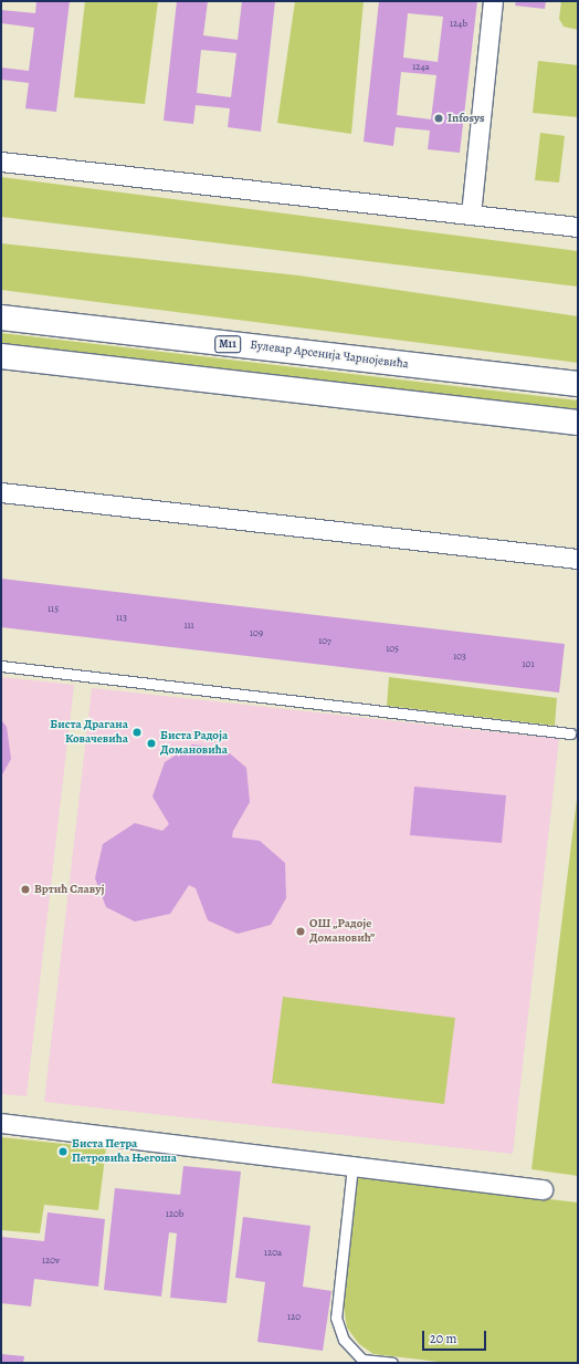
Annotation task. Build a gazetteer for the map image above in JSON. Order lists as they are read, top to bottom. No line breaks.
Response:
{"streets":{"highway":["M11","Булевар Арсенија Чарнојевића"]},"places":["Infosys","Биста Драгана Ковачевића","Биста Радоја Домановића","Вртић Славуј","ОШ „Радоје Домановић”","Биста Петра Петровића Његоша"],"house_numbers":["124b","124a","115","113","111","109","107","105","103","101","120b","120a","120v","120"],"scale_bar":"20 m"}
